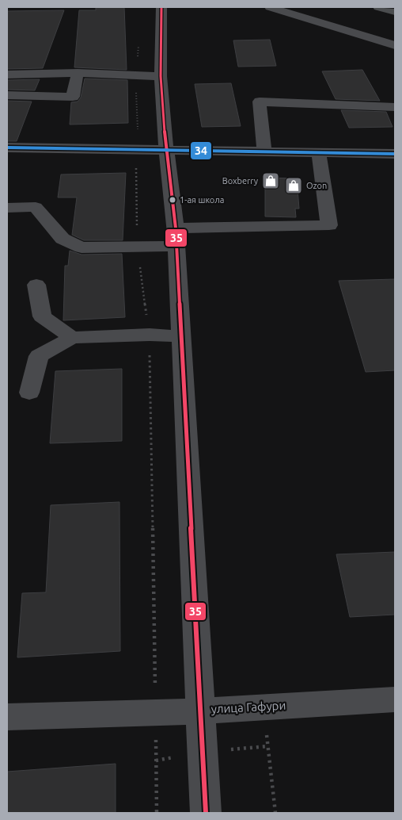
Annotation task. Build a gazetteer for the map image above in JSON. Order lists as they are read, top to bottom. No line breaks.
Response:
{"streets":{"street":["улица Гафури"]},"places":{"shop":["Boxberry","Ozon"],"other":["1-ая школа"]},"lines":["transit line 35","transit line 34"]}
